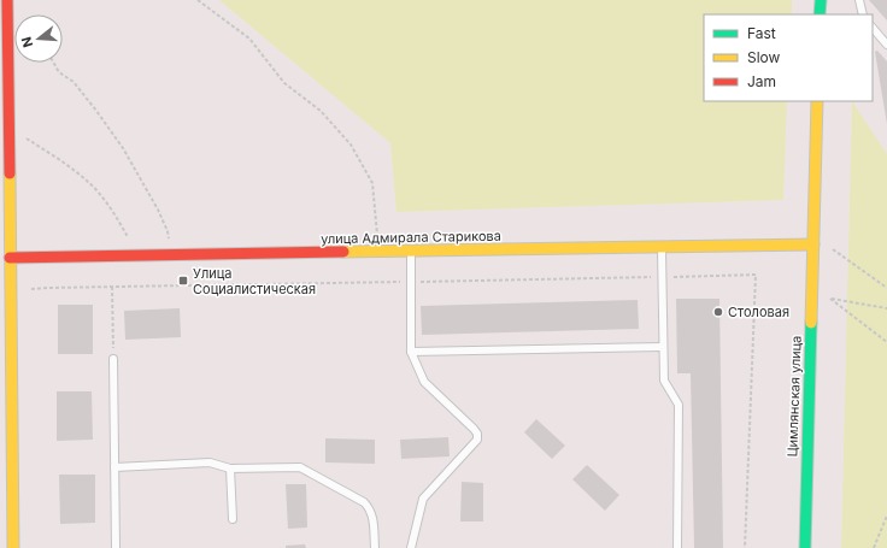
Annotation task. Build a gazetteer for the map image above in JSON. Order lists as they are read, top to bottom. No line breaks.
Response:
{"streets":{"street":["улица Адмирала Старикова","Цимлянская улица"]},"crossings":[["улица Адмирала Старикова","Цимлянская улица"]],"places":{"transit":["Улица Социалистическая"],"other":["Столовая"]},"legend":["Fast","Slow","Jam"],"north":"left"}
